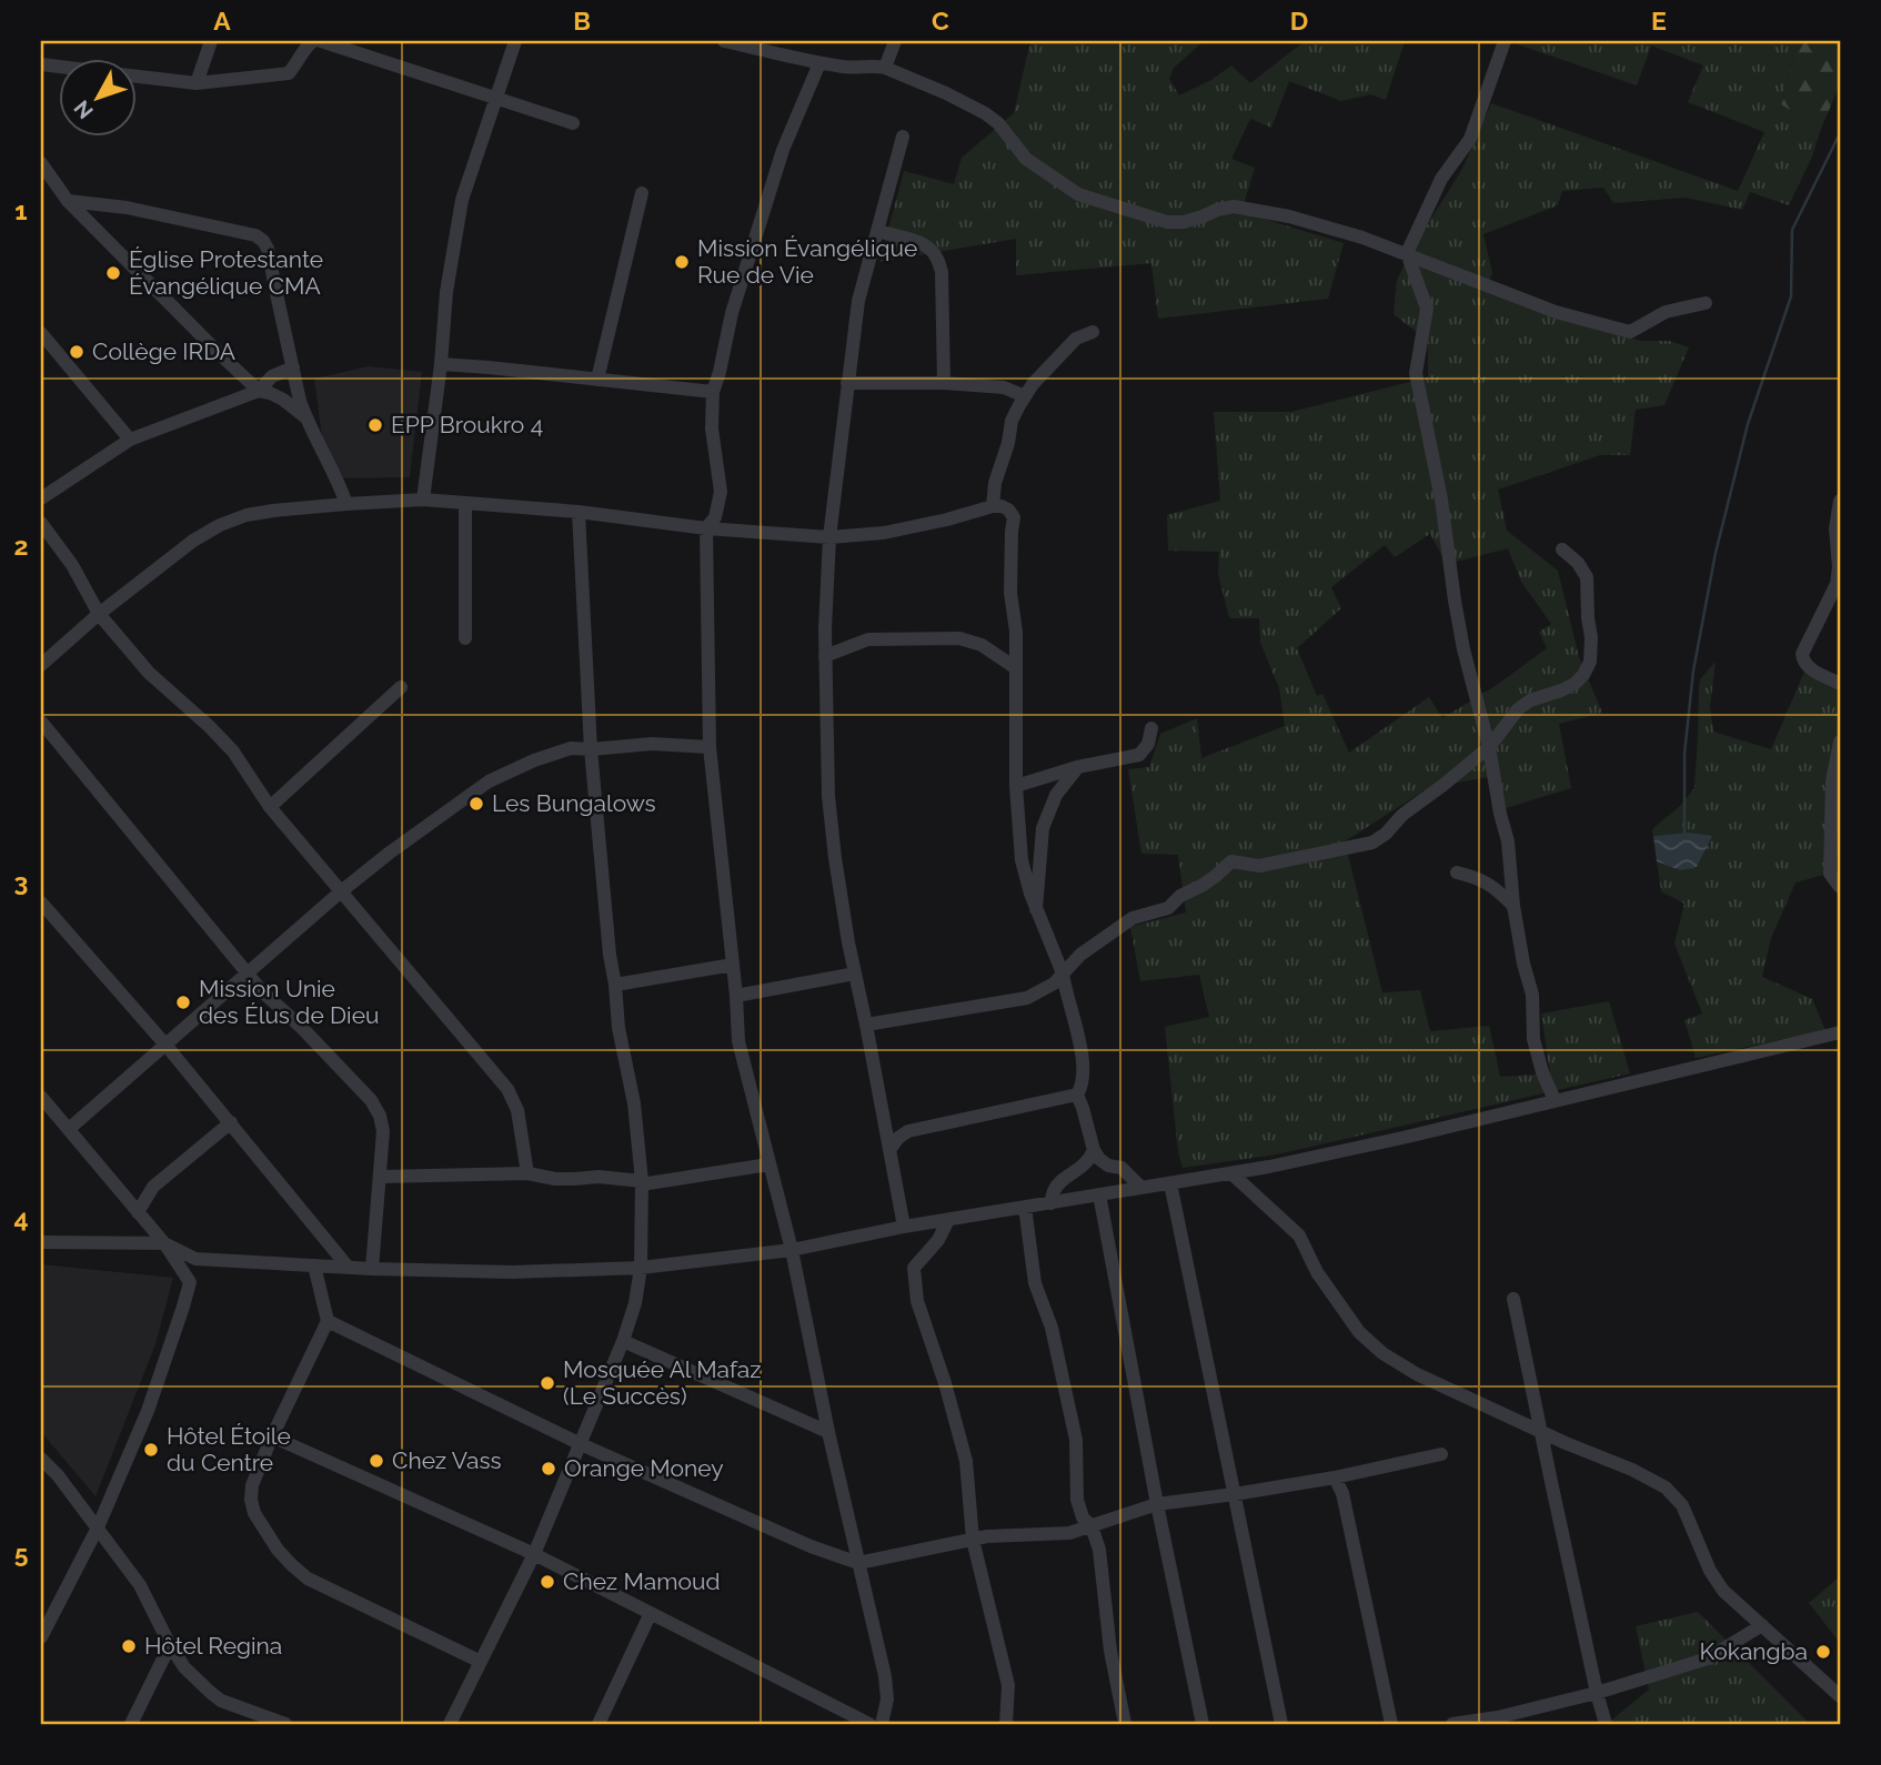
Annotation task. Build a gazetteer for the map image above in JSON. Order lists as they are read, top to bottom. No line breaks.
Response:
{"places":["Mission Évangélique Rue de Vie","Église Protestante Évangélique CMA","Collège IRDA","EPP Broukro 4","Les Bungalows","Mission Unie des Élus de Dieu","Mosquée Al Mafaz (Le Succès)","Hôtel Étoile du Centre","Chez Vass","Orange Money","Chez Mamoud","Hôtel Regina","Kokangba"],"north":"bottom left","grid":{"columns":["A","B","C","D","E"],"rows":["1","2","3","4","5"]}}
